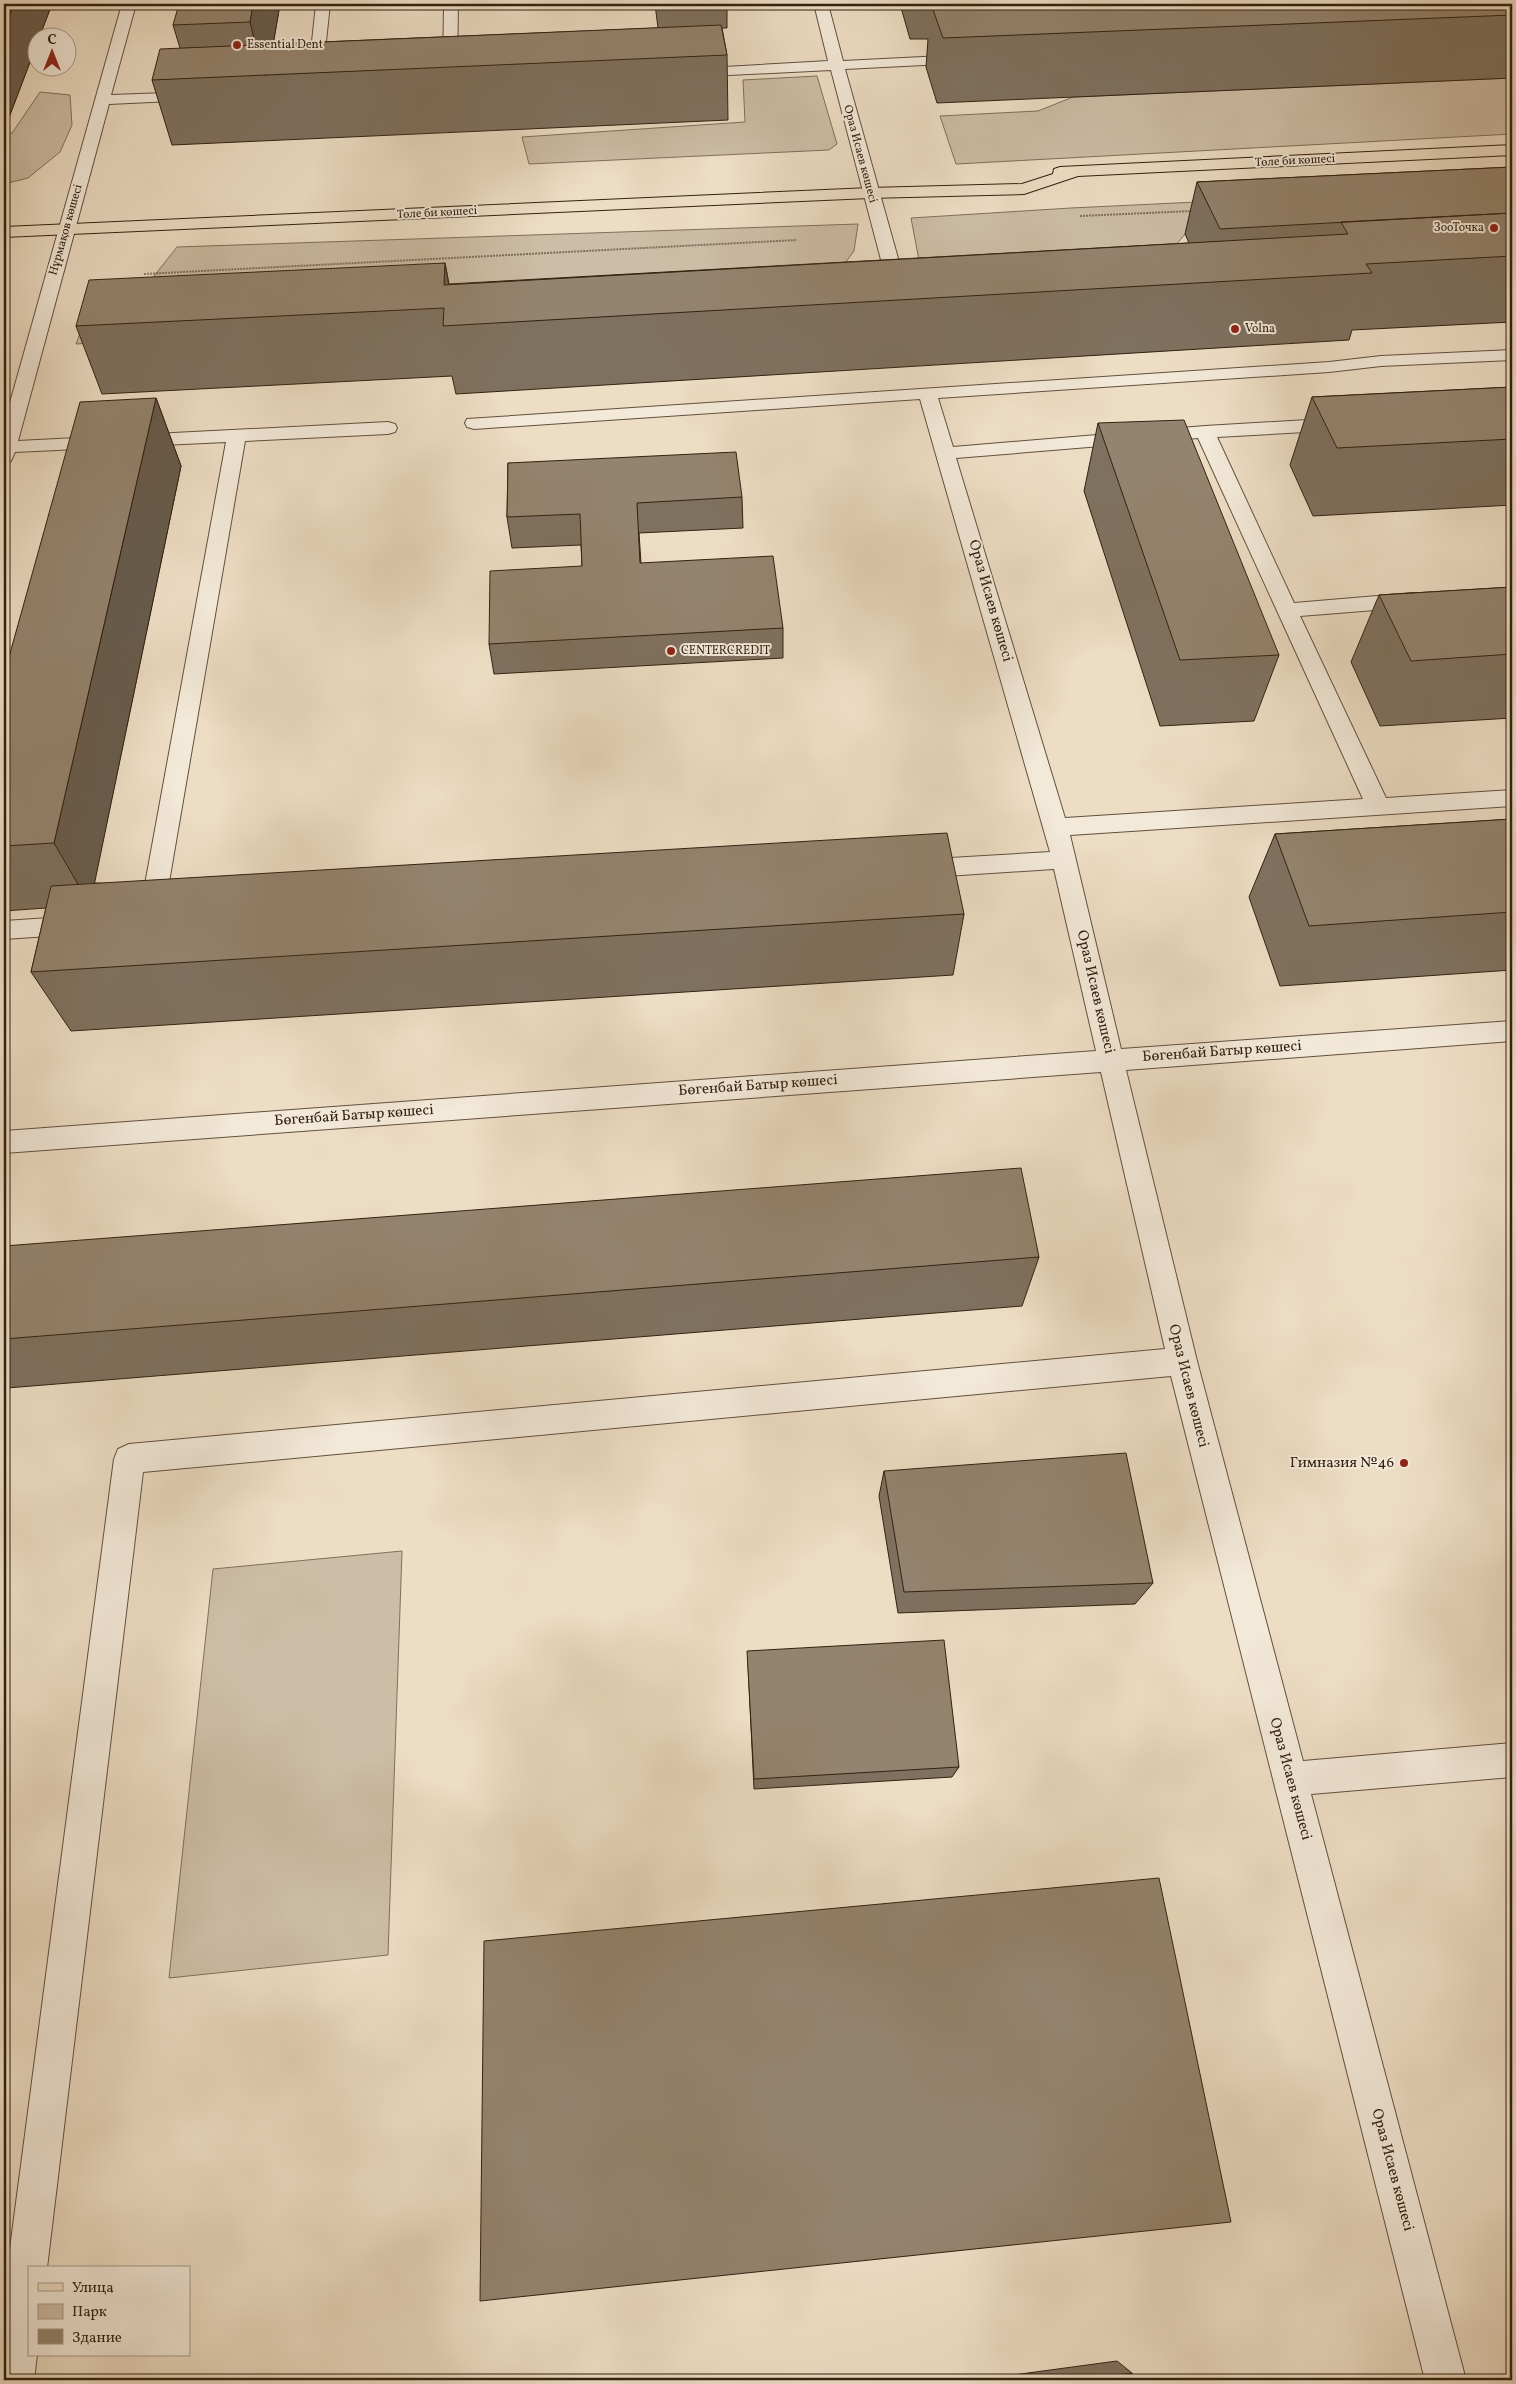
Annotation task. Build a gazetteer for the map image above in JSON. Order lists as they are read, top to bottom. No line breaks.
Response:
{"streets":{"main road":["Төле би көшесі"],"street":["Ораз Исаев көшесі","Нұрмақов көшесі","Бөгенбай Батыр көшесі"]},"crossings":[["Ораз Исаев көшесі","Төле би көшесі"],["Ораз Исаев көшесі","Бөгенбай Батыр көшесі"],["Төле би көшесі","Нұрмақов көшесі"]],"places":["Essential Dent","ЗооТочка","Volna","CENTERCREDIT","Гимназия №46"],"legend":["Улица","Парк","Здание"],"north":"top"}
